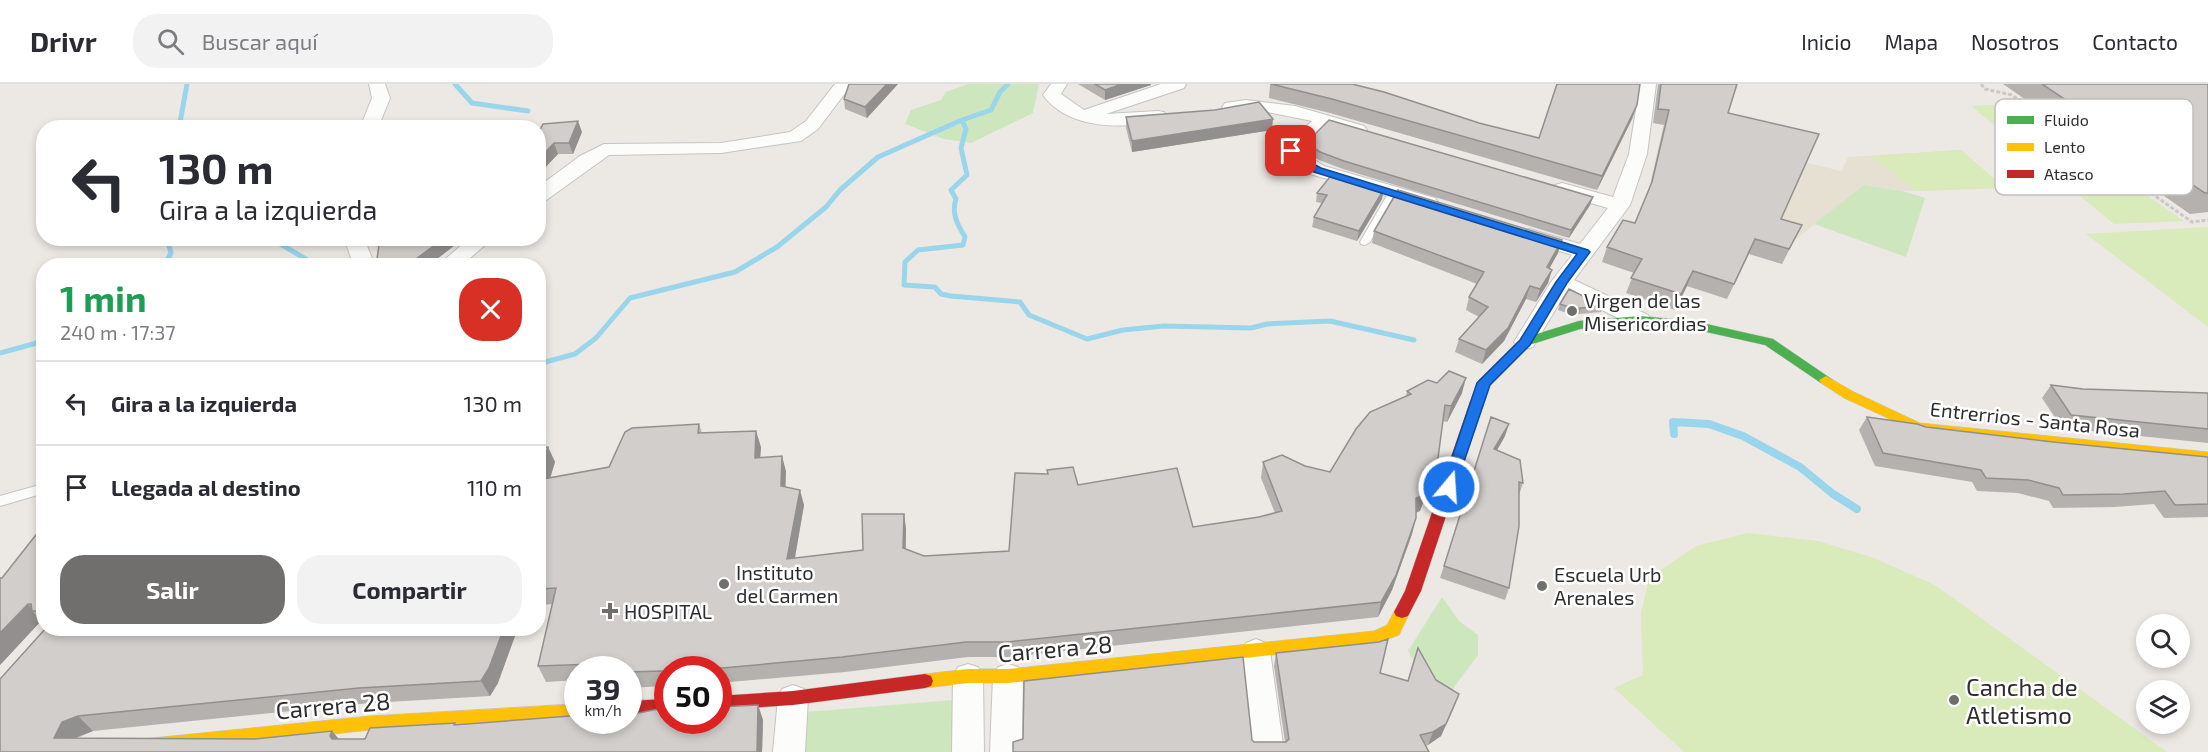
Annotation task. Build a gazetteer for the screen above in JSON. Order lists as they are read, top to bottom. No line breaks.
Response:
{"streets":{"main road":["Entrerrios - Santa Rosa","Carrera 28"]},"crossings":[["Entrerrios - Santa Rosa","Carrera 28"]],"places":{"other":["Virgen de las Misericordias","Instituto del Carmen","Escuela Urb Arenales","Cancha de Atletismo"],"health":["HOSPITAL"]},"legend":["Fluido","Lento","Atasco"],"page":{"header":"Drivr","search":"Buscar aquí","nav":["Inicio","Mapa","Nosotros","Contacto"],"turn":["130 m","Gira a la izquierda"],"heading":["1 min","240 m · 17:37"],"list":[{"name":"Gira a la izquierda","value":"130 m"},{"name":"Llegada al destino","value":"110 m"}],"buttons":["Salir","Compartir"],"speed":"39 km/h","limit":"50"}}
